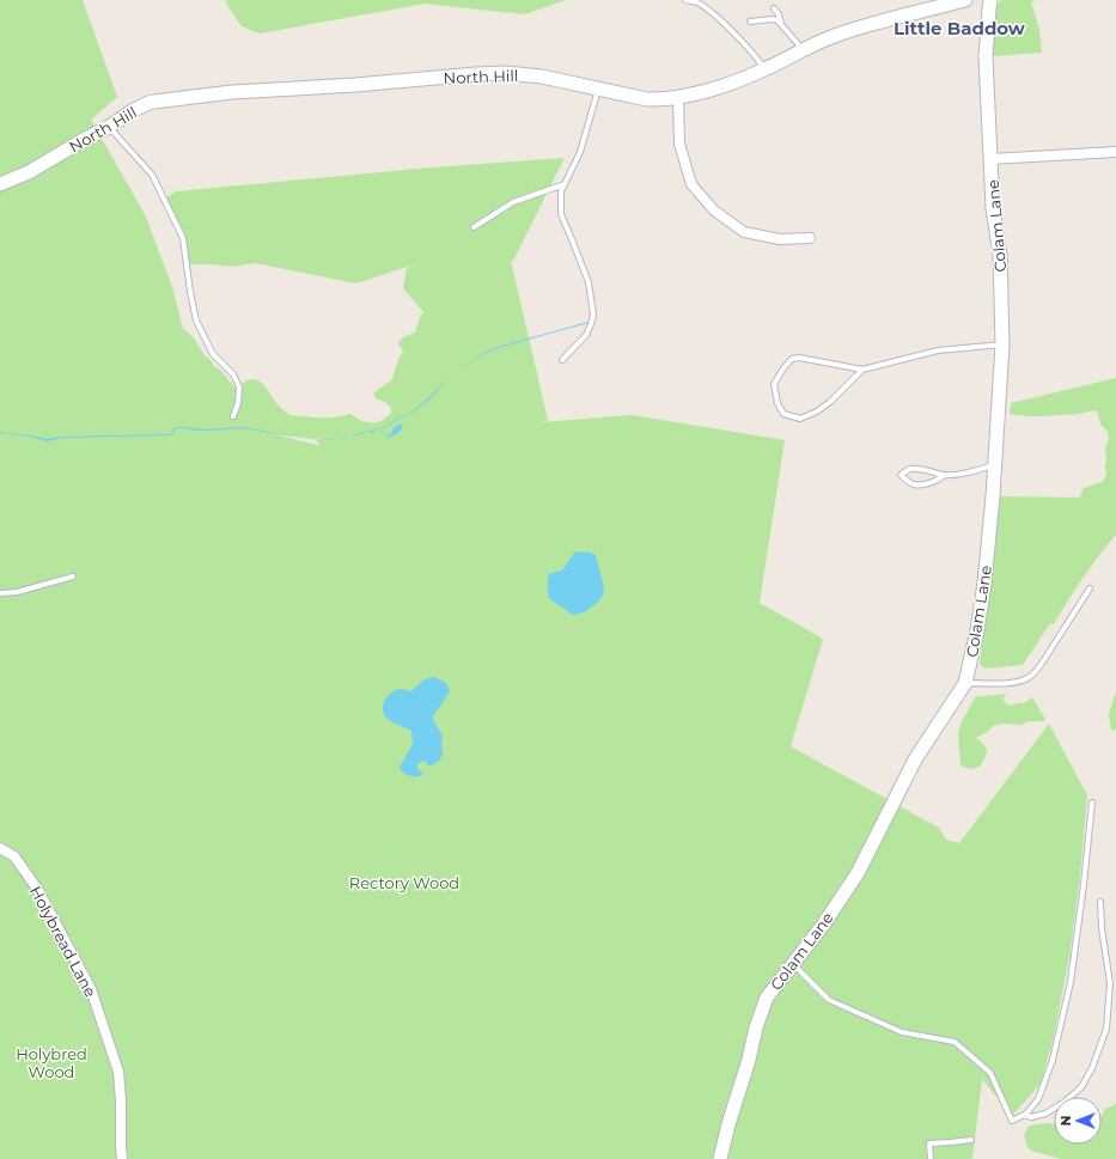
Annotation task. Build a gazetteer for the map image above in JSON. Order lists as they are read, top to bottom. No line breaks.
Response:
{"streets":{"street":["North Hill","Colam Lane","Holybread Lane"]},"districts":["Little Baddow"],"parks":["Rectory Wood","Holybred Wood"],"north":"left"}
